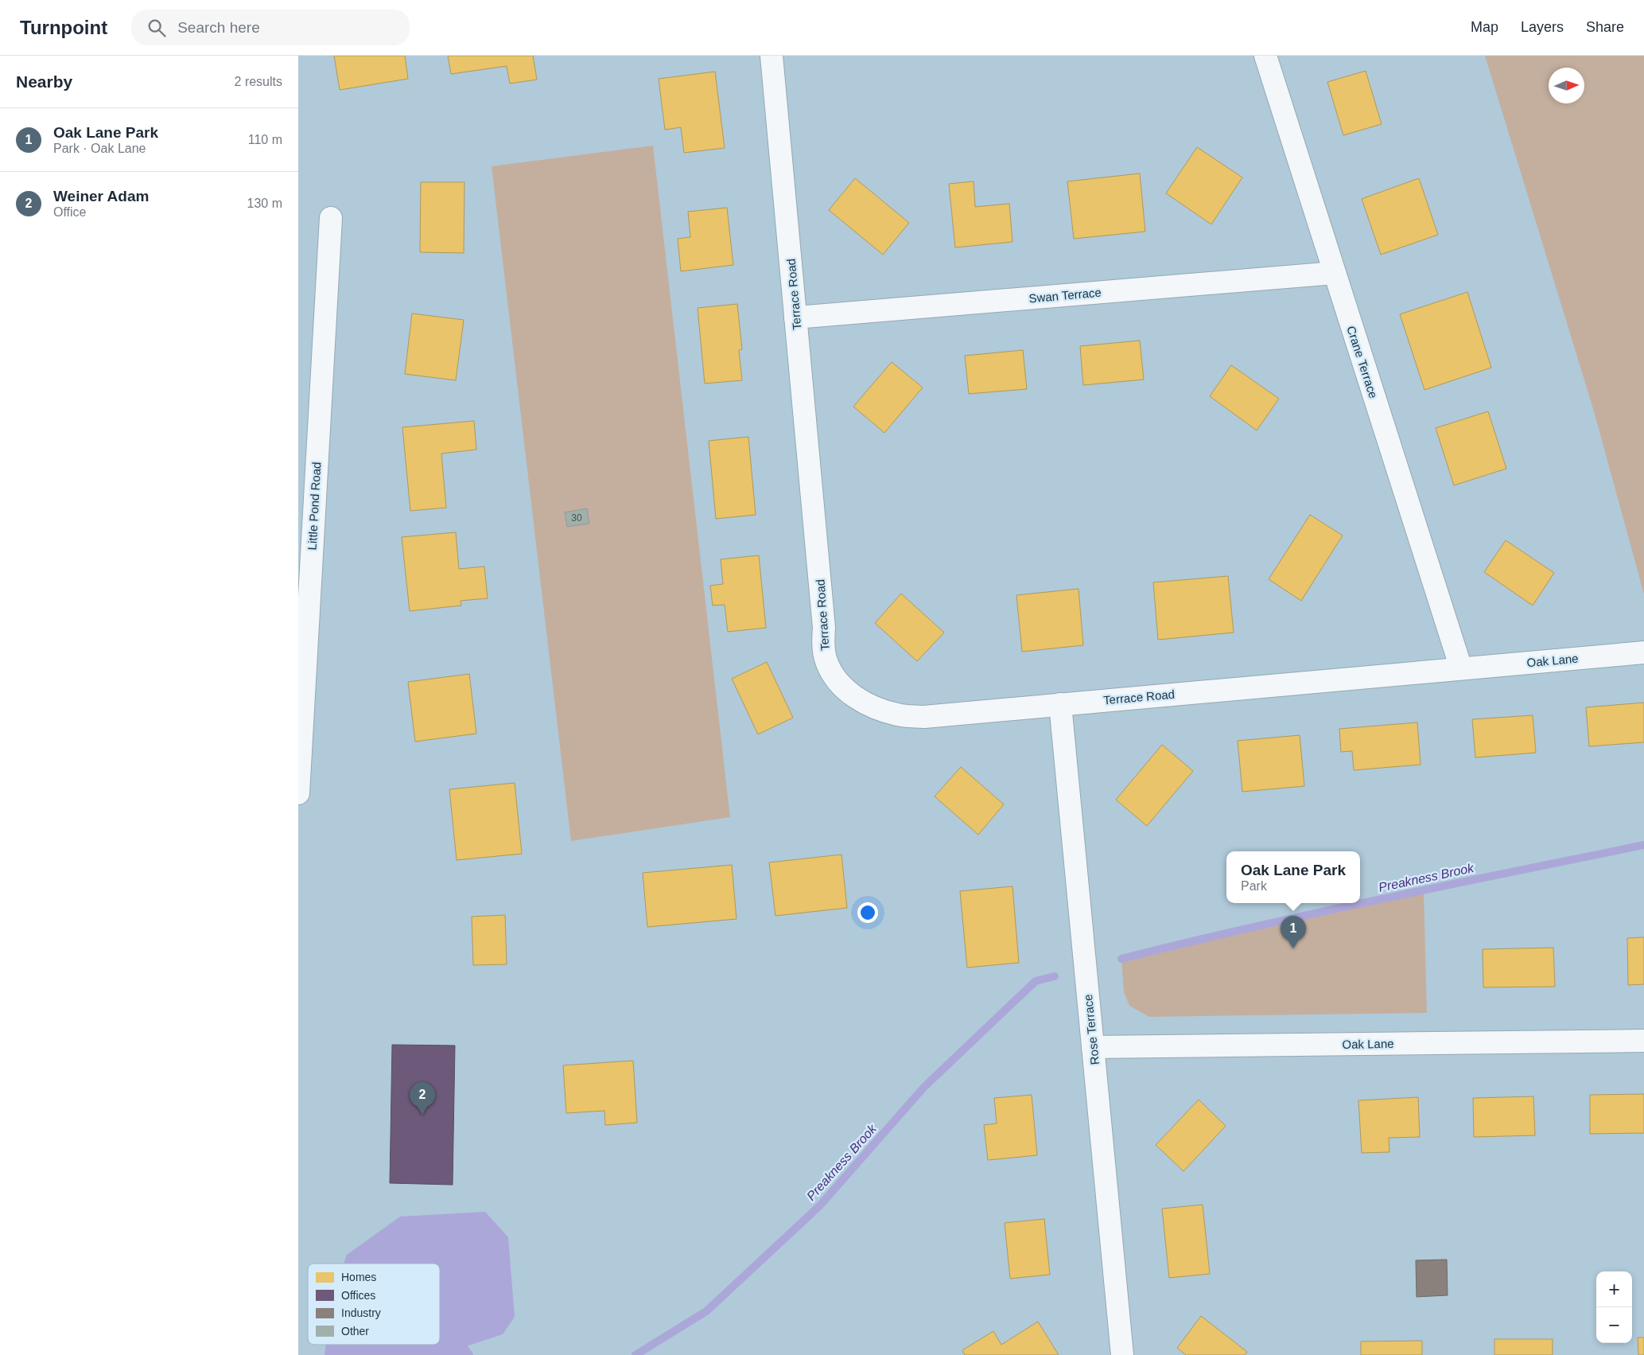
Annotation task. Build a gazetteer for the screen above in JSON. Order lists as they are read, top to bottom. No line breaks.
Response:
{"streets":{"street":["Terrace Road","Swan Terrace","Crane Terrace","Little Pond Road","Oak Lane","Rose Terrace"]},"crossings":[["Terrace Road","Swan Terrace"],["Terrace Road","Crane Terrace"],["Terrace Road","Oak Lane"],["Terrace Road","Rose Terrace"],["Swan Terrace","Crane Terrace"],["Crane Terrace","Oak Lane"],["Oak Lane","Rose Terrace"]],"water":["Preakness Brook"],"house_numbers":["30"],"legend":["Homes","Offices","Industry","Other"],"north":"right","page":{"header":"Turnpoint","search":"Search here","nav":["Map","Layers","Share"],"heading":["Nearby","2 results"],"list":[{"mark":"1","name":"Oak Lane Park","note":"Park · Oak Lane","value":"110 m"},{"mark":"2","name":"Weiner Adam","note":"Office","value":"130 m"}],"popup":["Oak Lane Park","Park"],"pins":["1","2"],"map_buttons":["+","−"]}}
